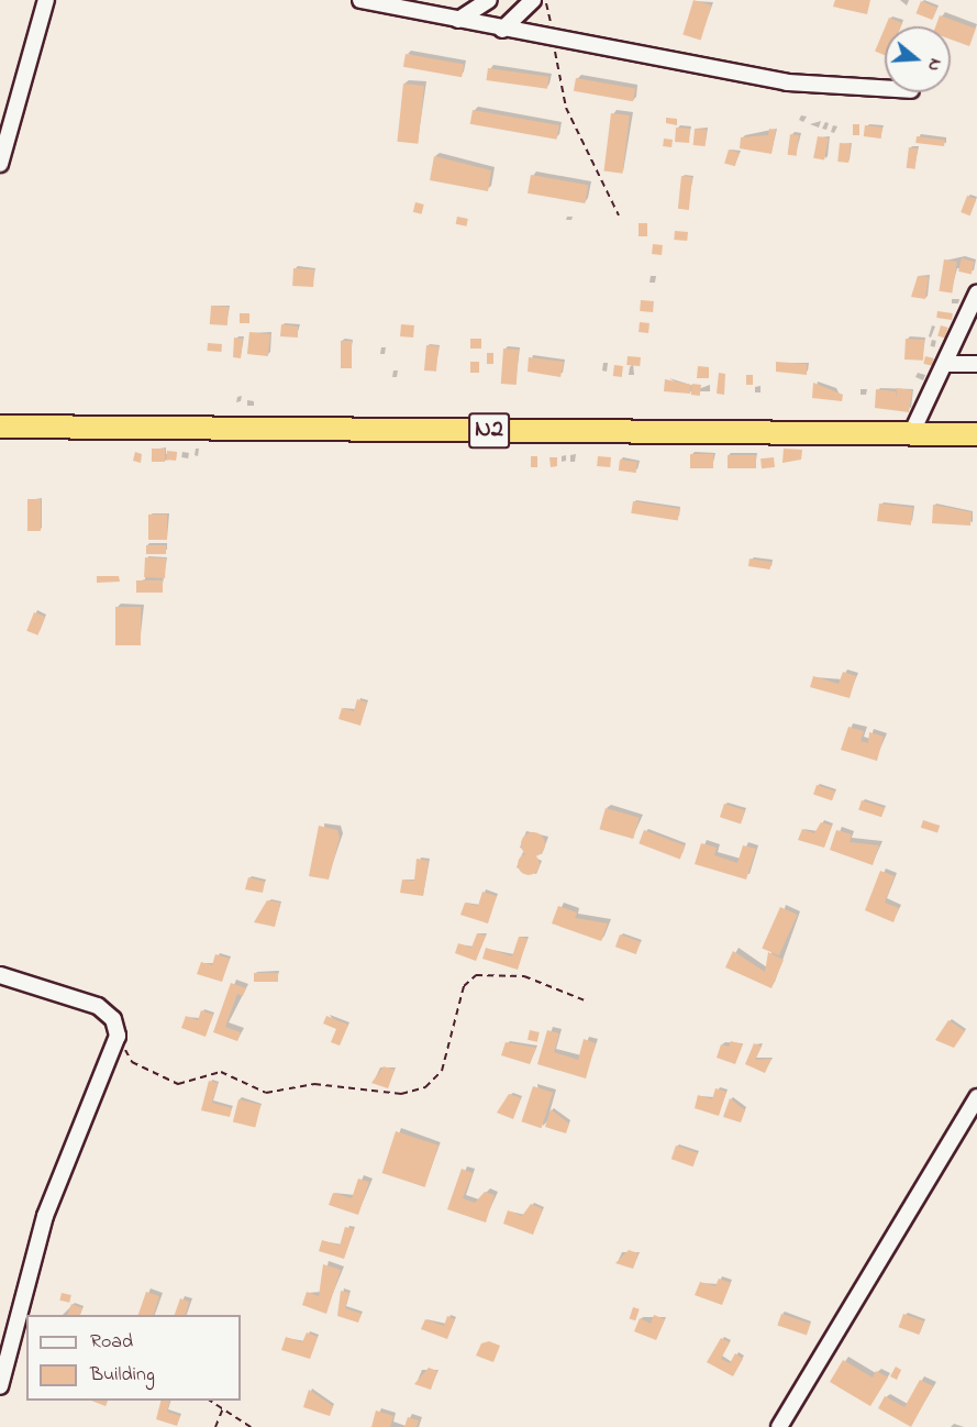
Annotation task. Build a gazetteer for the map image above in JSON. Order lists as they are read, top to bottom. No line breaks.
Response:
{"streets":{"highway":["N2"]},"legend":["Road","Building"],"north":"right"}
